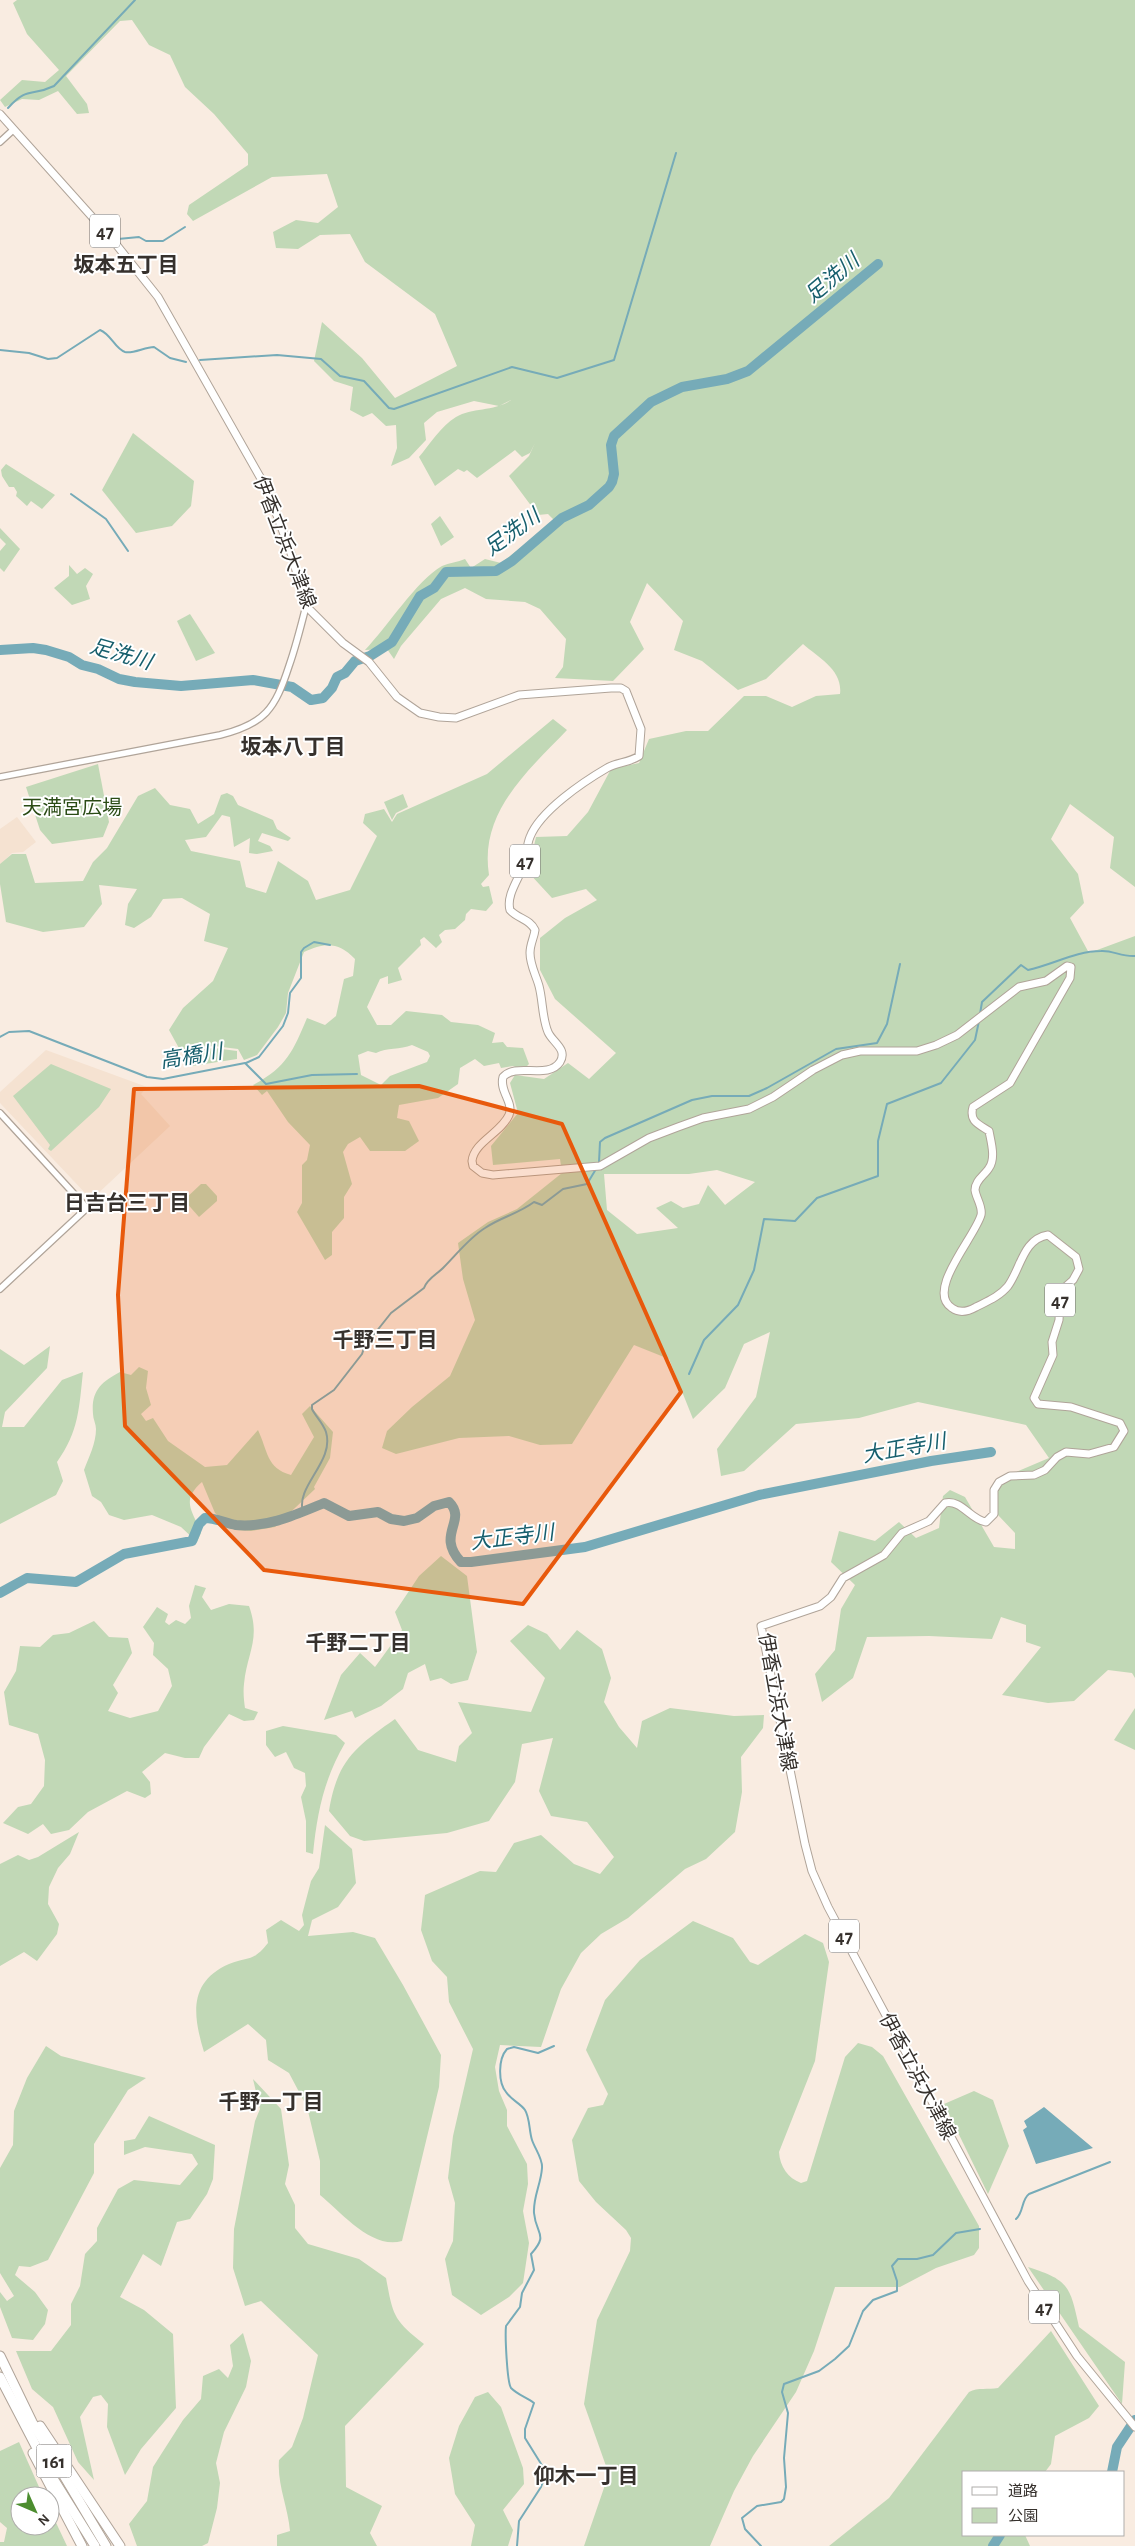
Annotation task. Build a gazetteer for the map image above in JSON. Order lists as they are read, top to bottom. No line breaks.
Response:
{"streets":{"highway":["161"],"main road":["47","伊香立浜大津線"]},"districts":["坂本五丁目","坂本八丁目","日吉台三丁目","千野三丁目","千野二丁目","千野一丁目","仰木一丁目"],"water":["足洗川","高橋川","大正寺川"],"parks":["天満宮広場"],"legend":["道路","公園"],"north":"bottom right"}
